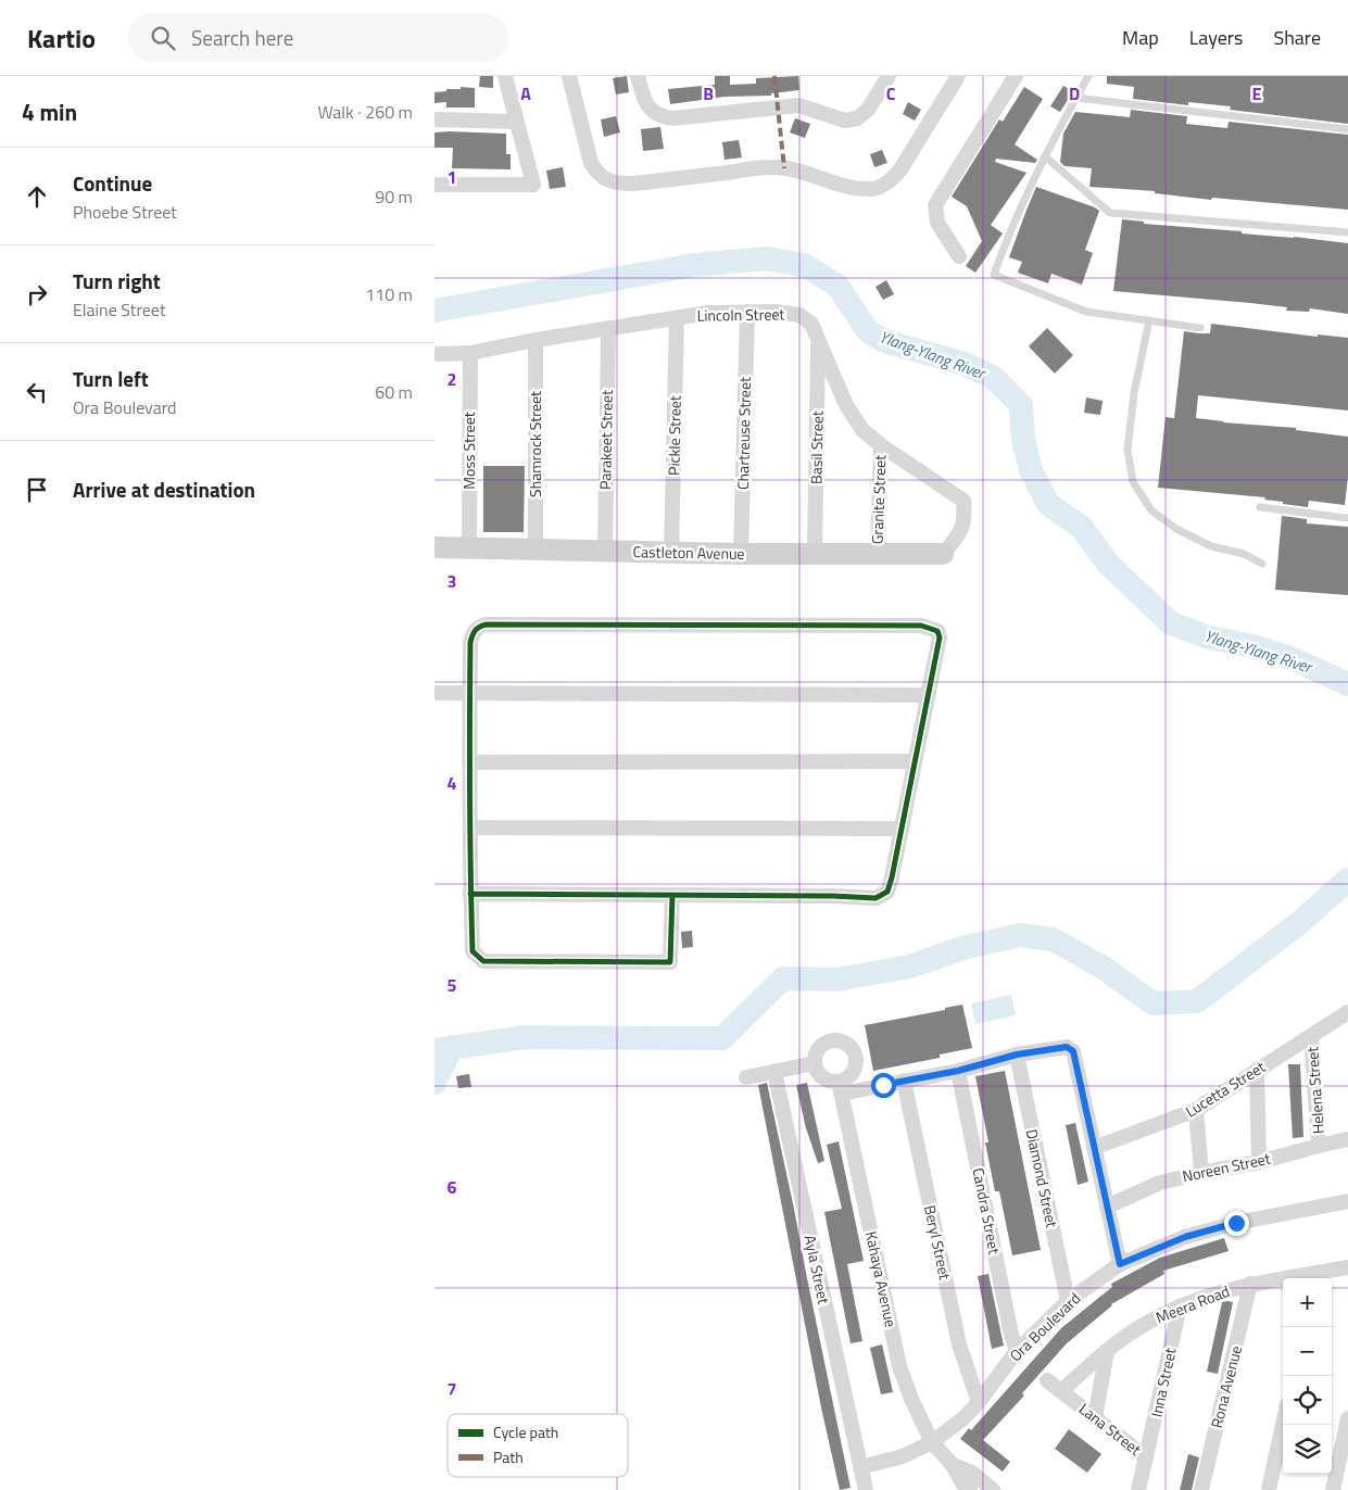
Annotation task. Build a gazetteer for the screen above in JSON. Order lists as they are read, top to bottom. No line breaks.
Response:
{"streets":{"street":["Lincoln Street","Chartreuse Street","Pickle Street","Parakeet Street","Shamrock Street","Basil Street","Moss Street","Granite Street","Castleton Avenue","Lucetta Street","Helena Street","Noreen Street","Diamond Street","Candra Street","Beryl Street","Ayla Street","Kahaya Avenue","Meera Road","Ora Boulevard","Inna Street","Rona Avenue","Lana Street"]},"crossings":[["Lincoln Street","Chartreuse Street"],["Lincoln Street","Pickle Street"],["Lincoln Street","Parakeet Street"],["Lincoln Street","Shamrock Street"],["Lincoln Street","Basil Street"],["Lincoln Street","Moss Street"],["Lincoln Street","Granite Street"],["Lincoln Street","Castleton Avenue"],["Chartreuse Street","Castleton Avenue"],["Pickle Street","Castleton Avenue"],["Parakeet Street","Castleton Avenue"],["Shamrock Street","Castleton Avenue"],["Basil Street","Castleton Avenue"],["Moss Street","Castleton Avenue"],["Granite Street","Castleton Avenue"],["Lucetta Street","Helena Street"],["Helena Street","Noreen Street"],["Diamond Street","Ora Boulevard"],["Candra Street","Ora Boulevard"],["Beryl Street","Ora Boulevard"],["Ayla Street","Ora Boulevard"],["Kahaya Avenue","Ora Boulevard"],["Meera Road","Inna Street"],["Meera Road","Rona Avenue"],["Meera Road","Lana Street"],["Inna Street","Lana Street"]],"water":["Ylang-Ylang River"],"legend":["Cycle path","Path"],"page":{"header":"Kartio","search":"Search here","nav":["Map","Layers","Share"],"heading":["4 min","Walk · 260 m"],"list":[["Continue","Phoebe Street","90 m"],["Turn right","Elaine Street","110 m"],["Turn left","Ora Boulevard","60 m"],"Arrive at destination"],"map_buttons":["+","−"]},"grid":{"columns":["A","B","C","D","E"],"rows":["1","2","3","4","5","6","7"]}}
